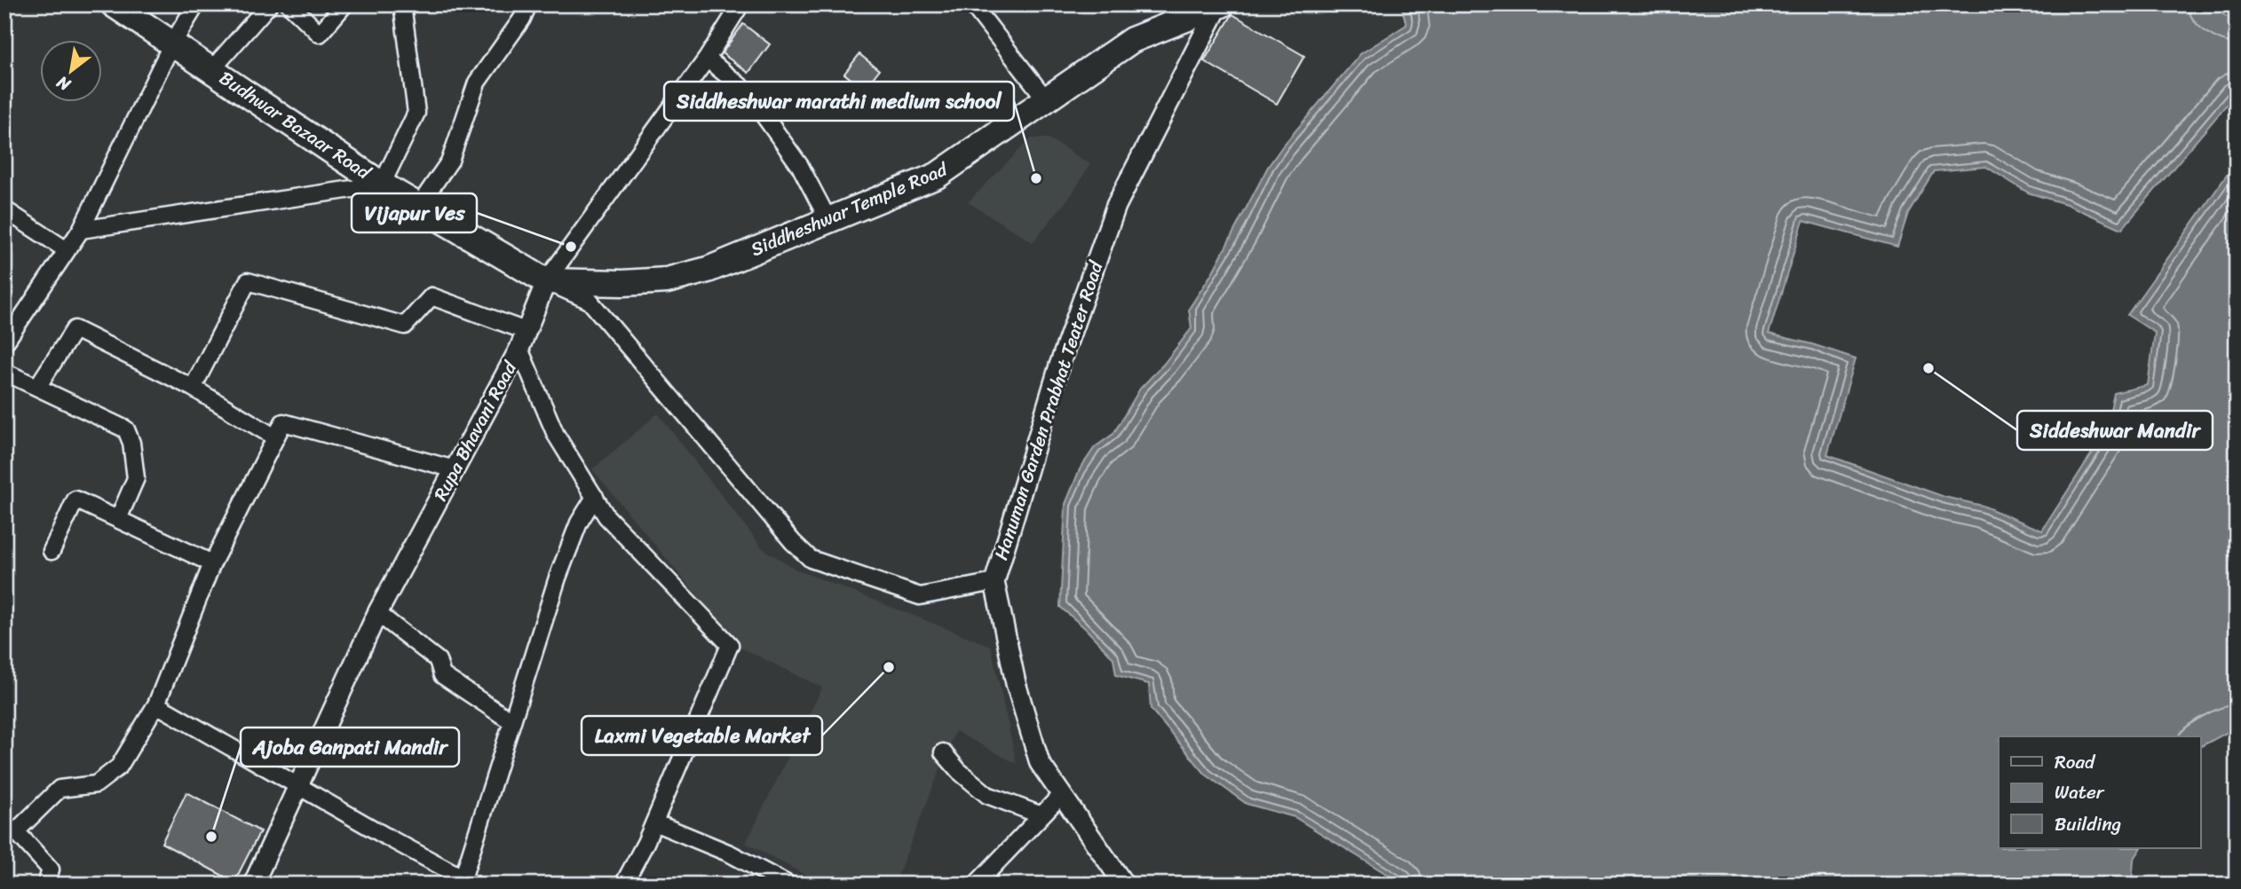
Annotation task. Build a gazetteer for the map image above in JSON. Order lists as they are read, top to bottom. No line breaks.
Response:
{"streets":{"highway":["Budhwar Bazaar Road","Siddheshwar Temple Road"],"street":["Hanuman Garden Prabhat Teater Road","Rupa Bhavani Road"]},"crossings":[["Budhwar Bazaar Road","Siddheshwar Temple Road"],["Budhwar Bazaar Road","Rupa Bhavani Road"],["Siddheshwar Temple Road","Hanuman Garden Prabhat Teater Road"],["Siddheshwar Temple Road","Rupa Bhavani Road"]],"places":["Siddheshwar marathi medium school","Vijapur Ves","Siddeshwar Mandir","Laxmi Vegetable Market","Ajoba Ganpati Mandir"],"legend":["Road","Water","Building"],"north":"bottom left"}
